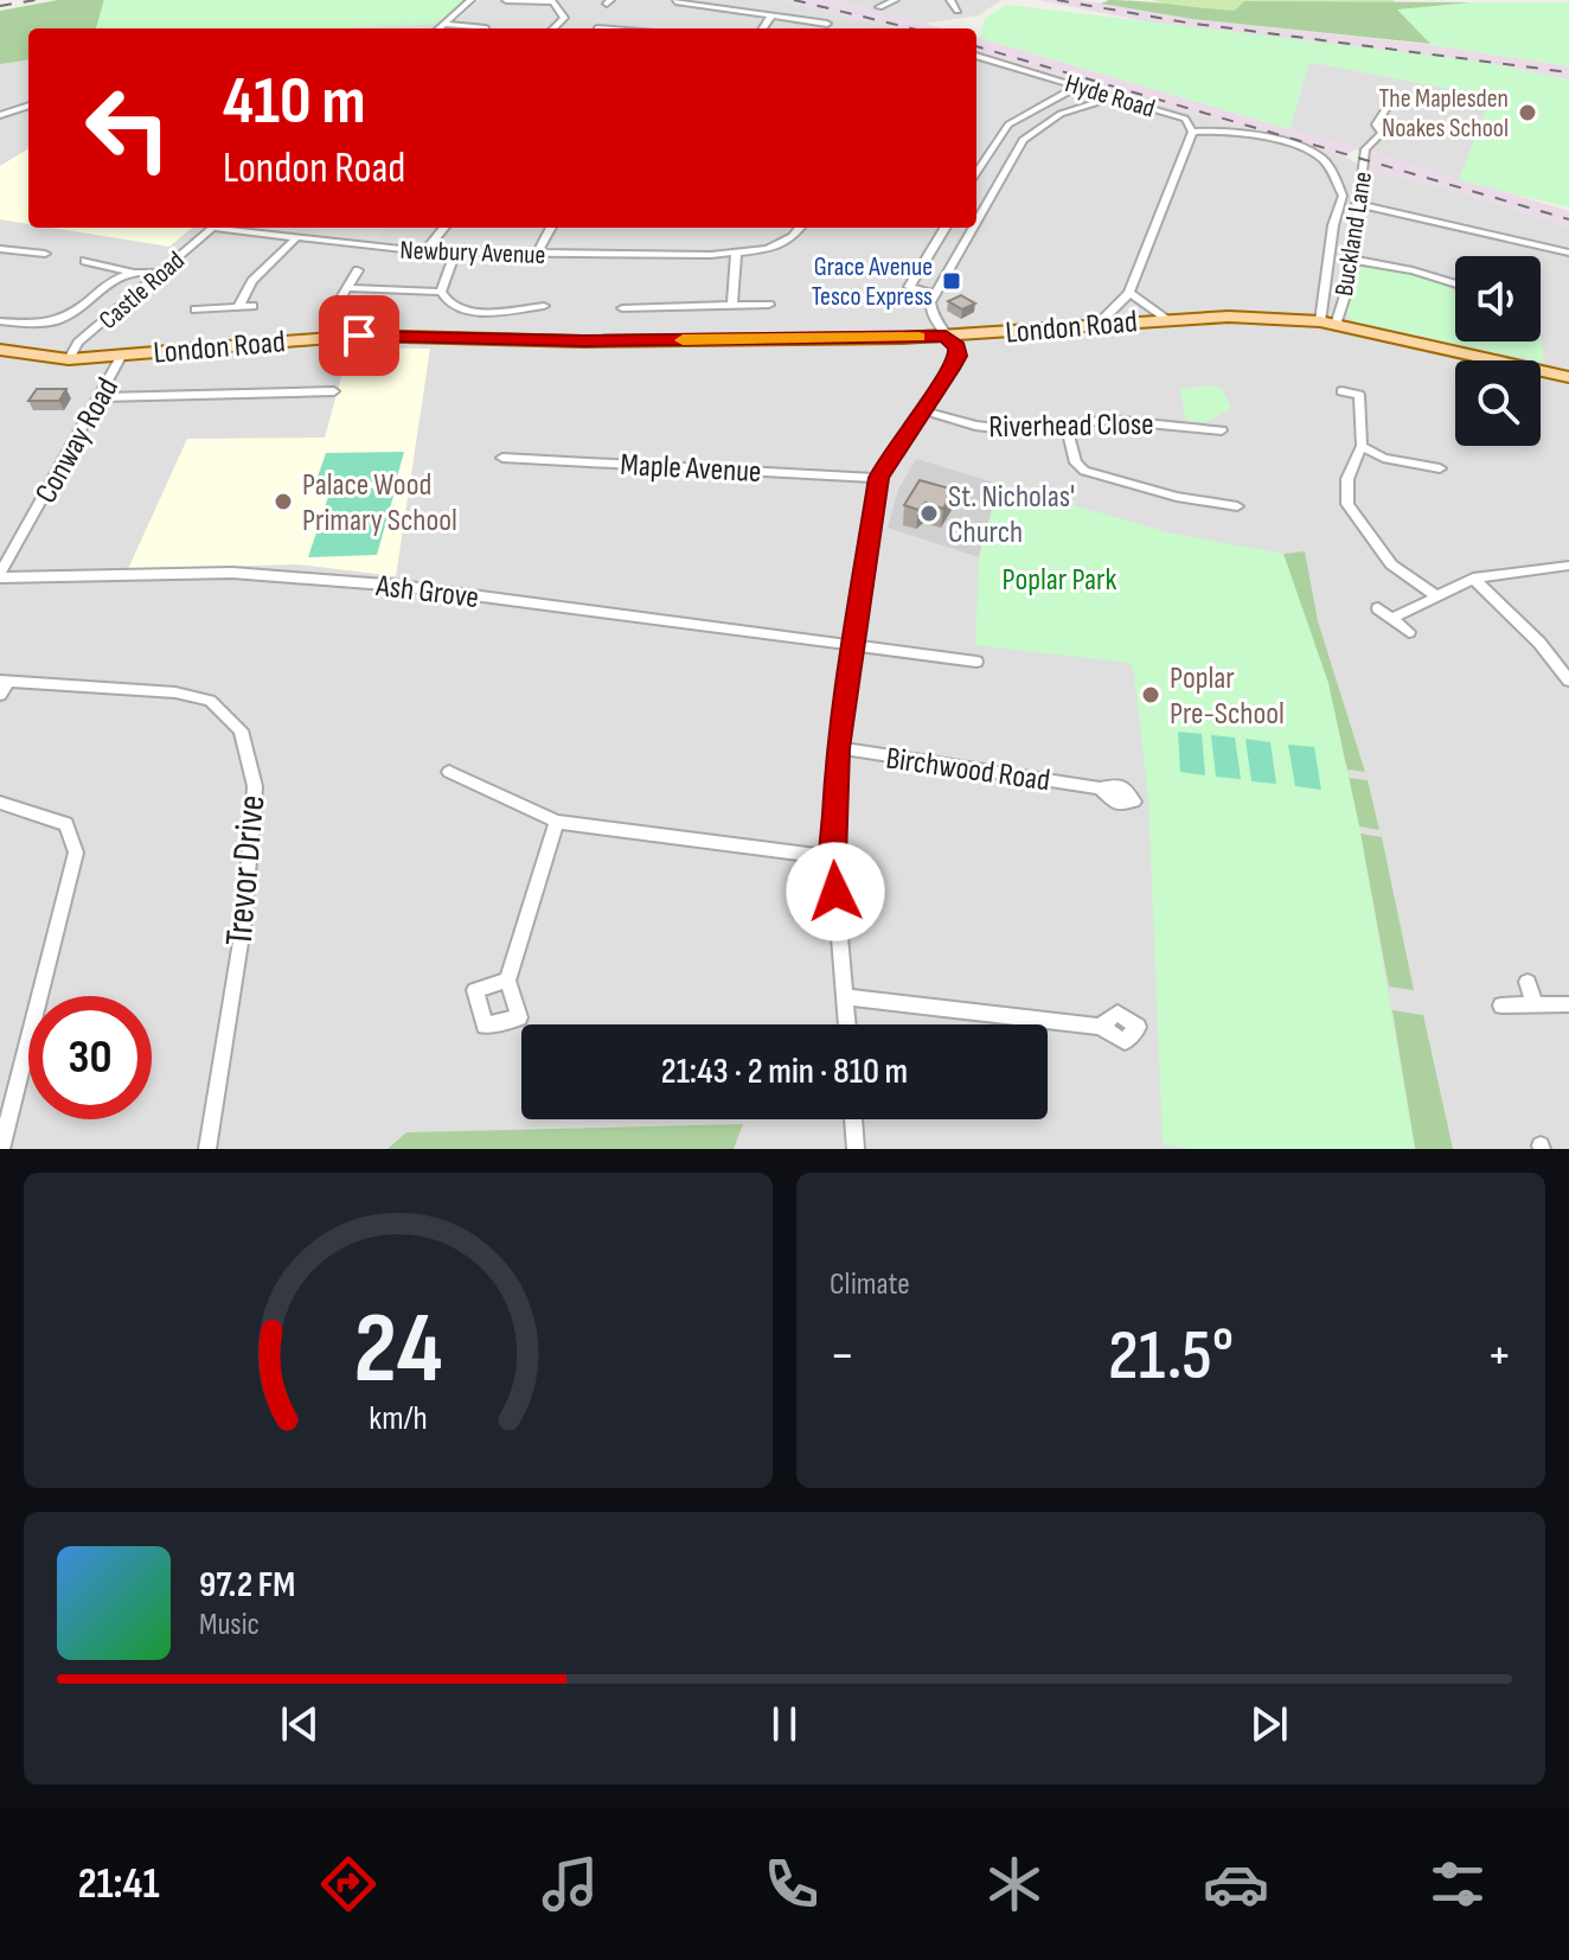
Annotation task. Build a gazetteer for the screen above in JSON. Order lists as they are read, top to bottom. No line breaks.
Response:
{"streets":{"main road":["London Road"],"street":["Hyde Road","Buckland Lane","Newbury Avenue","Castle Road","Riverhead Close","Conway Road","Maple Avenue","Ash Grove","Birchwood Road","Trevor Drive"]},"crossings":[["Hyde Road","Buckland Lane"],["Buckland Lane","London Road"],["Castle Road","London Road"],["London Road","Conway Road"],["Conway Road","Ash Grove"]],"parks":["Poplar Park"],"places":{"other":["The Maplesden Noakes School","Palace Wood Primary School","St. Nicholas' Church","Poplar Pre-School"],"transit":["Grace Avenue Tesco Express"]},"page":{"turn":["410 m","London Road"],"limit":"30","trip":"21:43 · 2 min · 810 m","tile":"Climate","heat":["−","21.5°","+"],"song":["97.2 FM","Music"],"tabs":"21:41","gauge":["24","km/h"]}}
